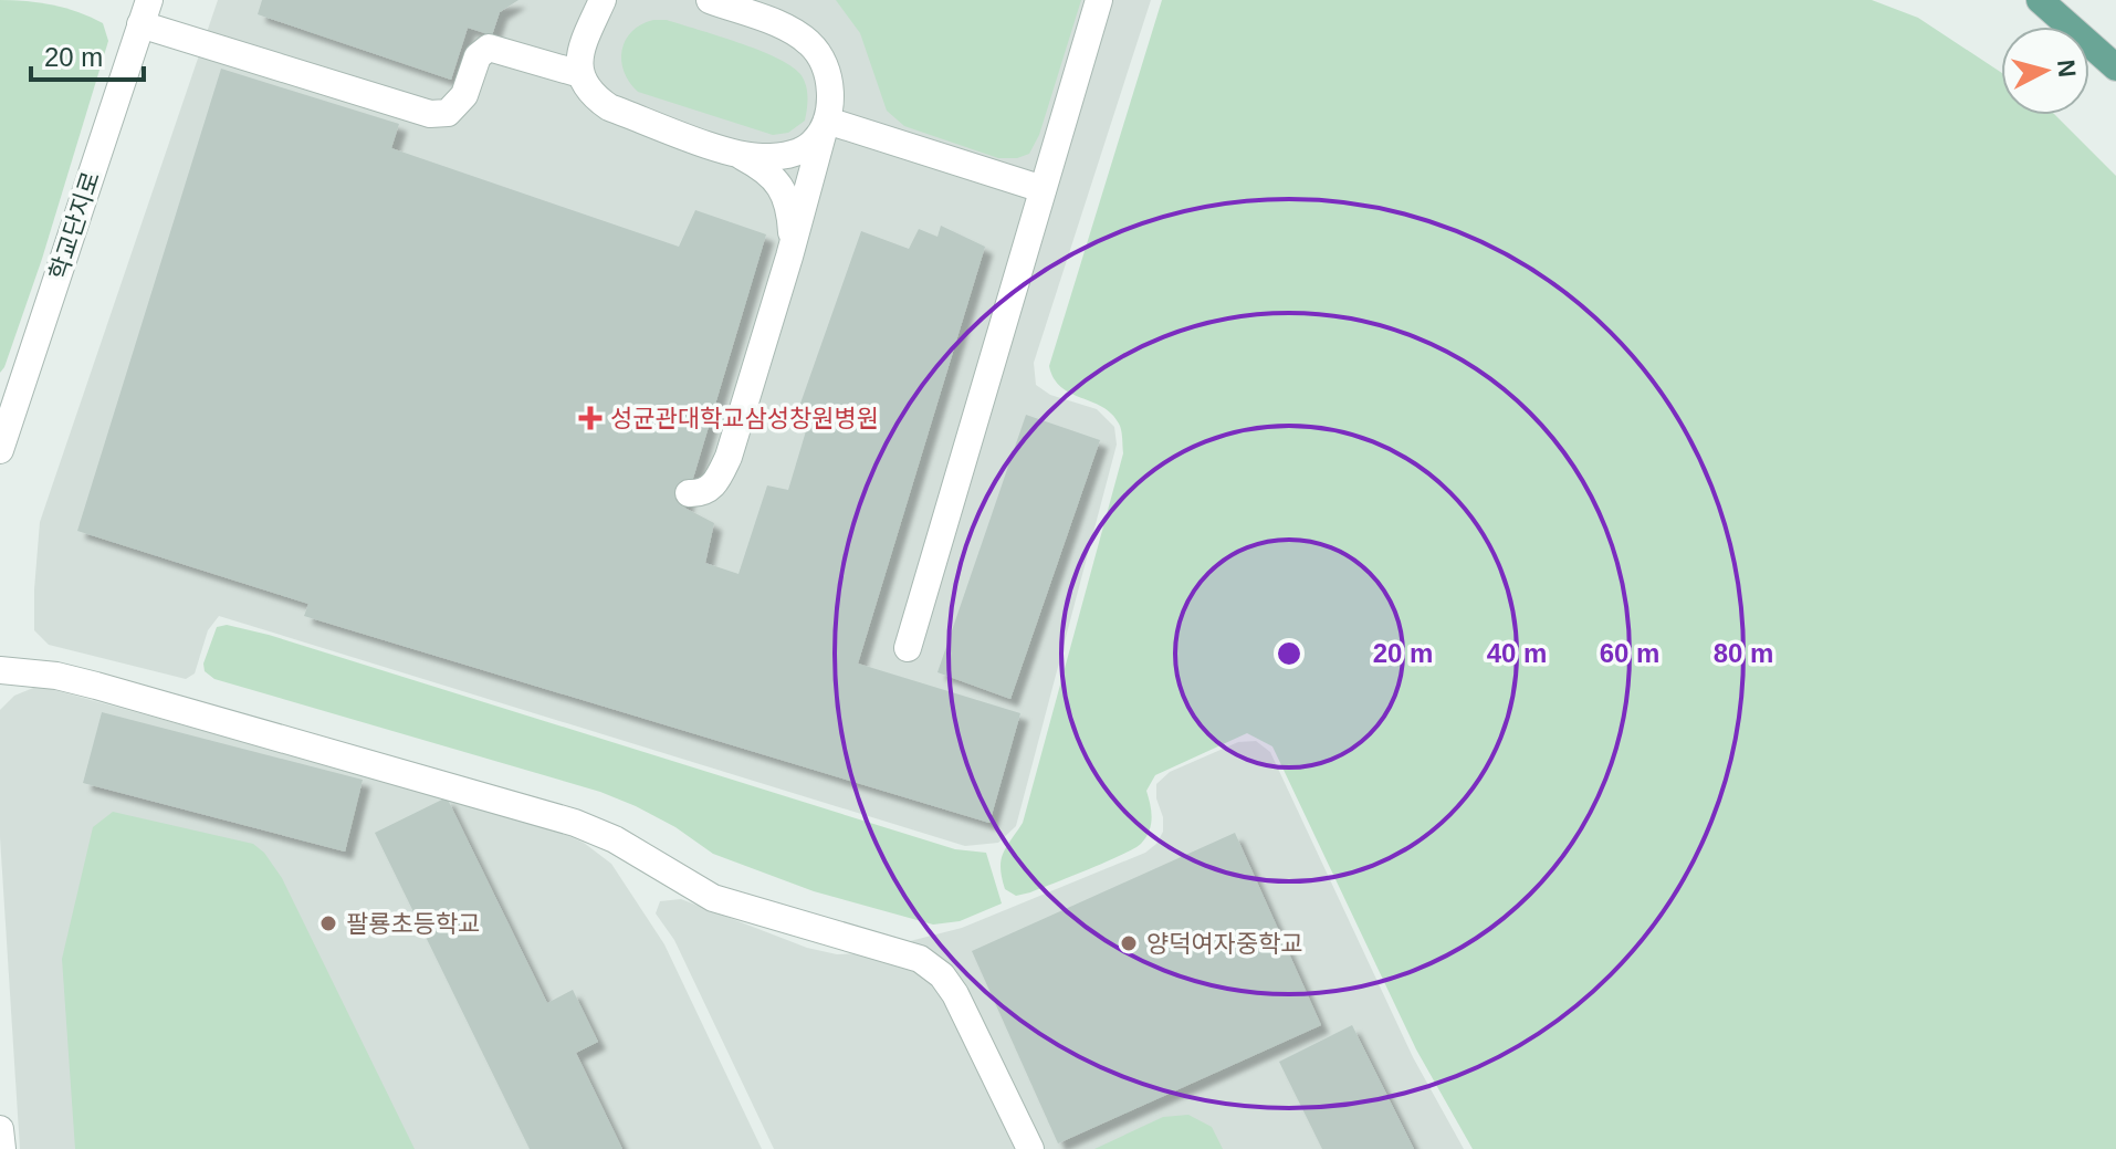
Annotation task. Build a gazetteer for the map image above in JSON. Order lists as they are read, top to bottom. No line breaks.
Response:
{"streets":{"street":["학교단지로"]},"places":{"health":["성균관대학교삼성창원병원"],"other":["팔룡초등학교","양덕여자중학교"]},"scale_bar":"20 m","north":"right","rings":["20 m","40 m","60 m","80 m"]}
